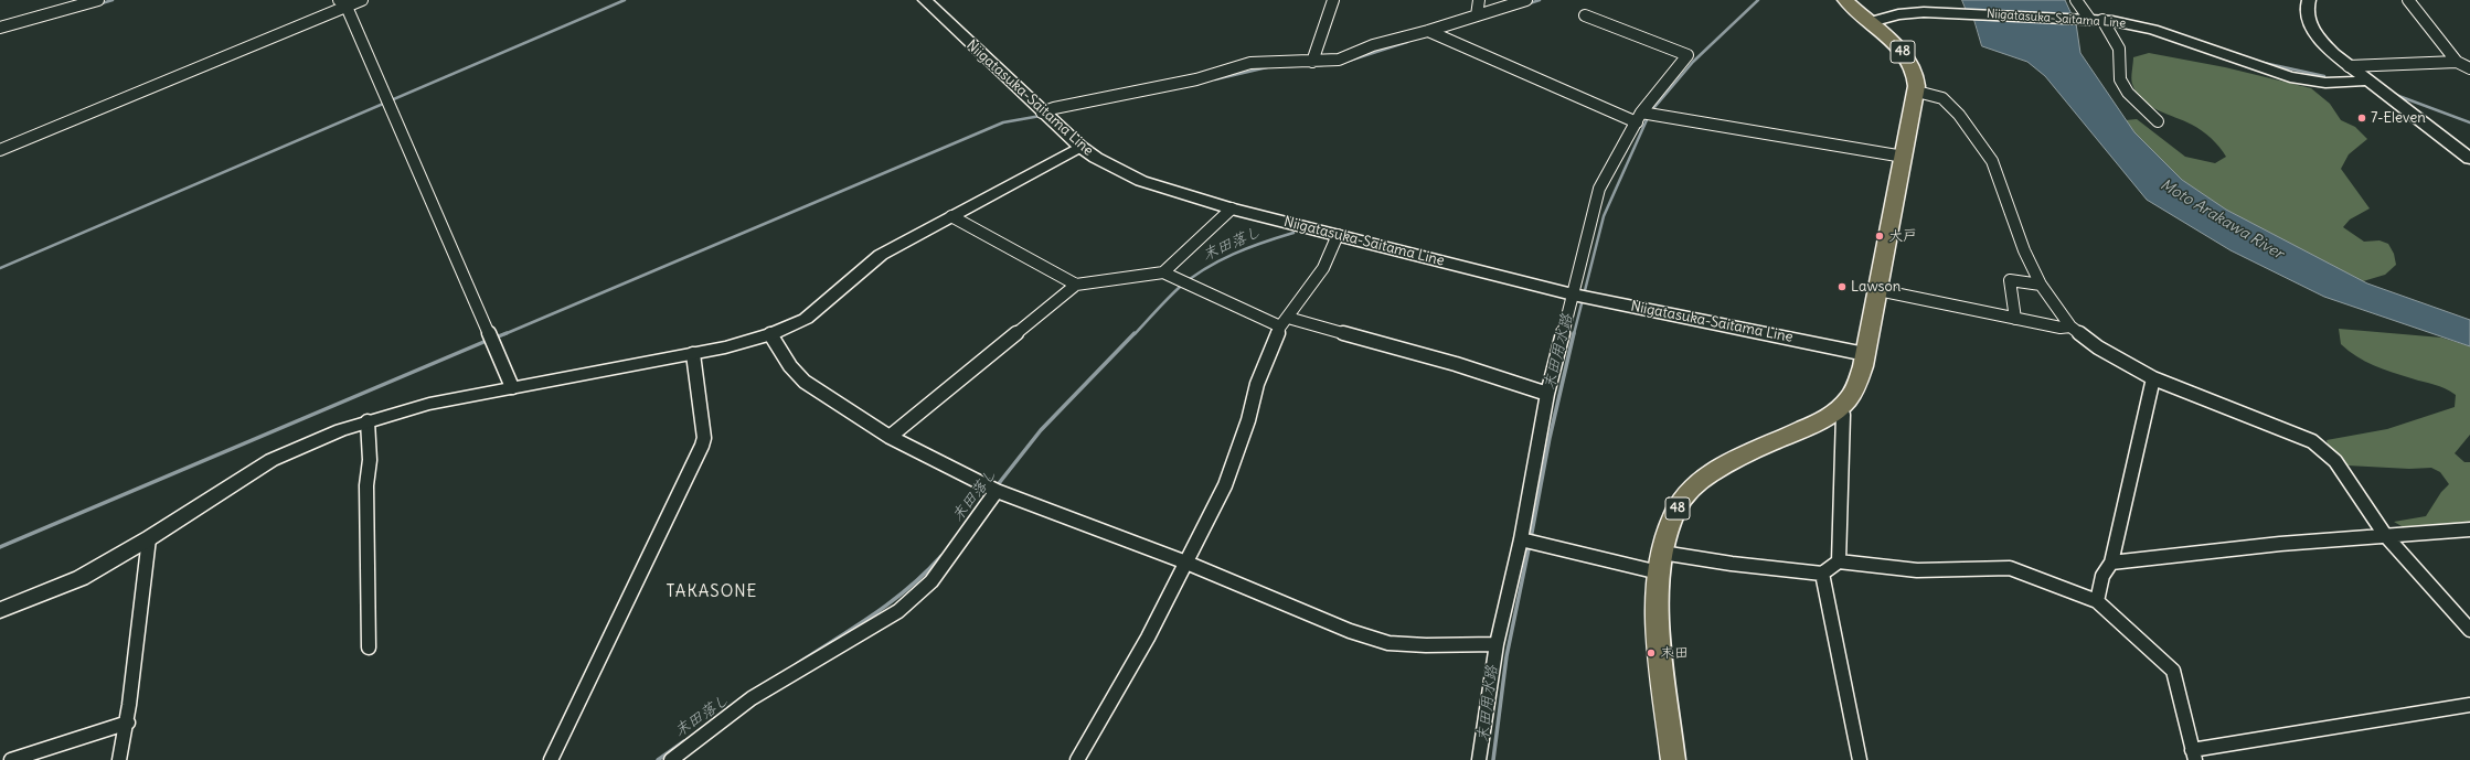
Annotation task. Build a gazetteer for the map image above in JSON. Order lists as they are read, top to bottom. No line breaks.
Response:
{"streets":{"main road":["Niigatasuka-Saitama Line","48"]},"crossings":[["Niigatasuka-Saitama Line","48"]],"districts":["TAKASONE"],"water":["Moto Arakawa River","末田落し","末田用水路"],"places":["7-Eleven","大戸","Lawson","末田"]}
